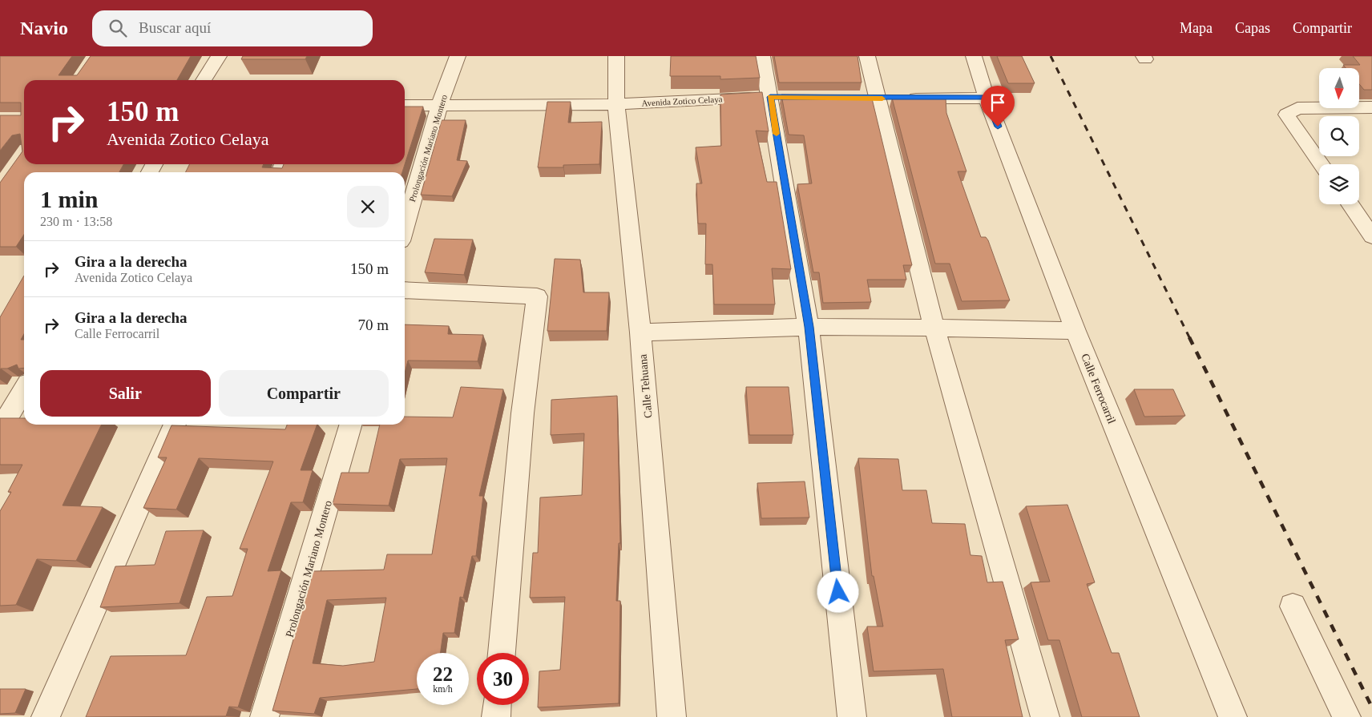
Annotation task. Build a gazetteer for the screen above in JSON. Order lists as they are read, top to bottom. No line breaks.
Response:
{"streets":{"street":["Avenida Zotico Celaya","Prolongación Mariano Montero","Calle Tehuana","Calle Ferrocarril"]},"crossings":[["Avenida Zotico Celaya","Prolongación Mariano Montero"],["Avenida Zotico Celaya","Calle Tehuana"]],"north":"bottom","page":{"header":"Navio","search":"Buscar aquí","nav":["Mapa","Capas","Compartir"],"turn":["150 m","Avenida Zotico Celaya"],"heading":["1 min","230 m · 13:58"],"list":[{"name":"Gira a la derecha","note":"Avenida Zotico Celaya","value":"150 m"},{"name":"Gira a la derecha","note":"Calle Ferrocarril","value":"70 m"}],"buttons":["Salir","Compartir"],"speed":"22 km/h","limit":"30"}}
